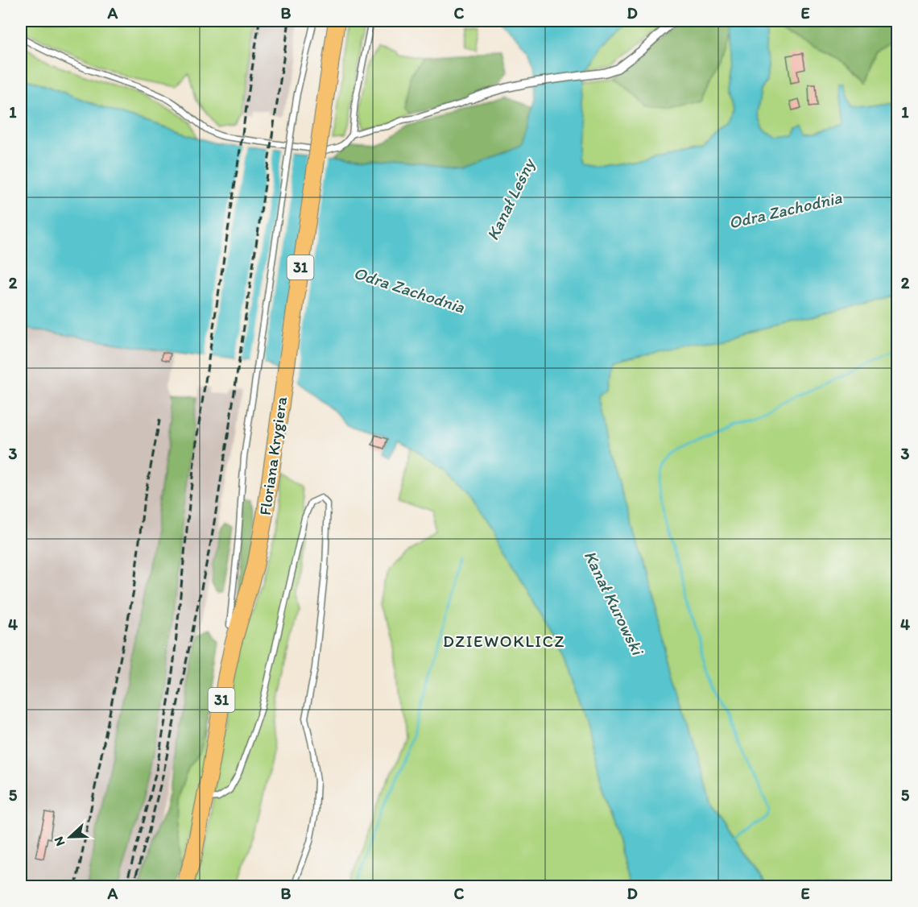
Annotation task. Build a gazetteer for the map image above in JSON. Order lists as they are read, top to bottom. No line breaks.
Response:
{"streets":{"main road":["31","Floriana Krygiera"]},"districts":["DZIEWOKLICZ"],"water":["Kanał Leśny","Odra Zachodnia","Kanał Kurowski"],"north":"left","grid":{"columns":["A","B","C","D","E"],"rows":["1","2","3","4","5"]}}
